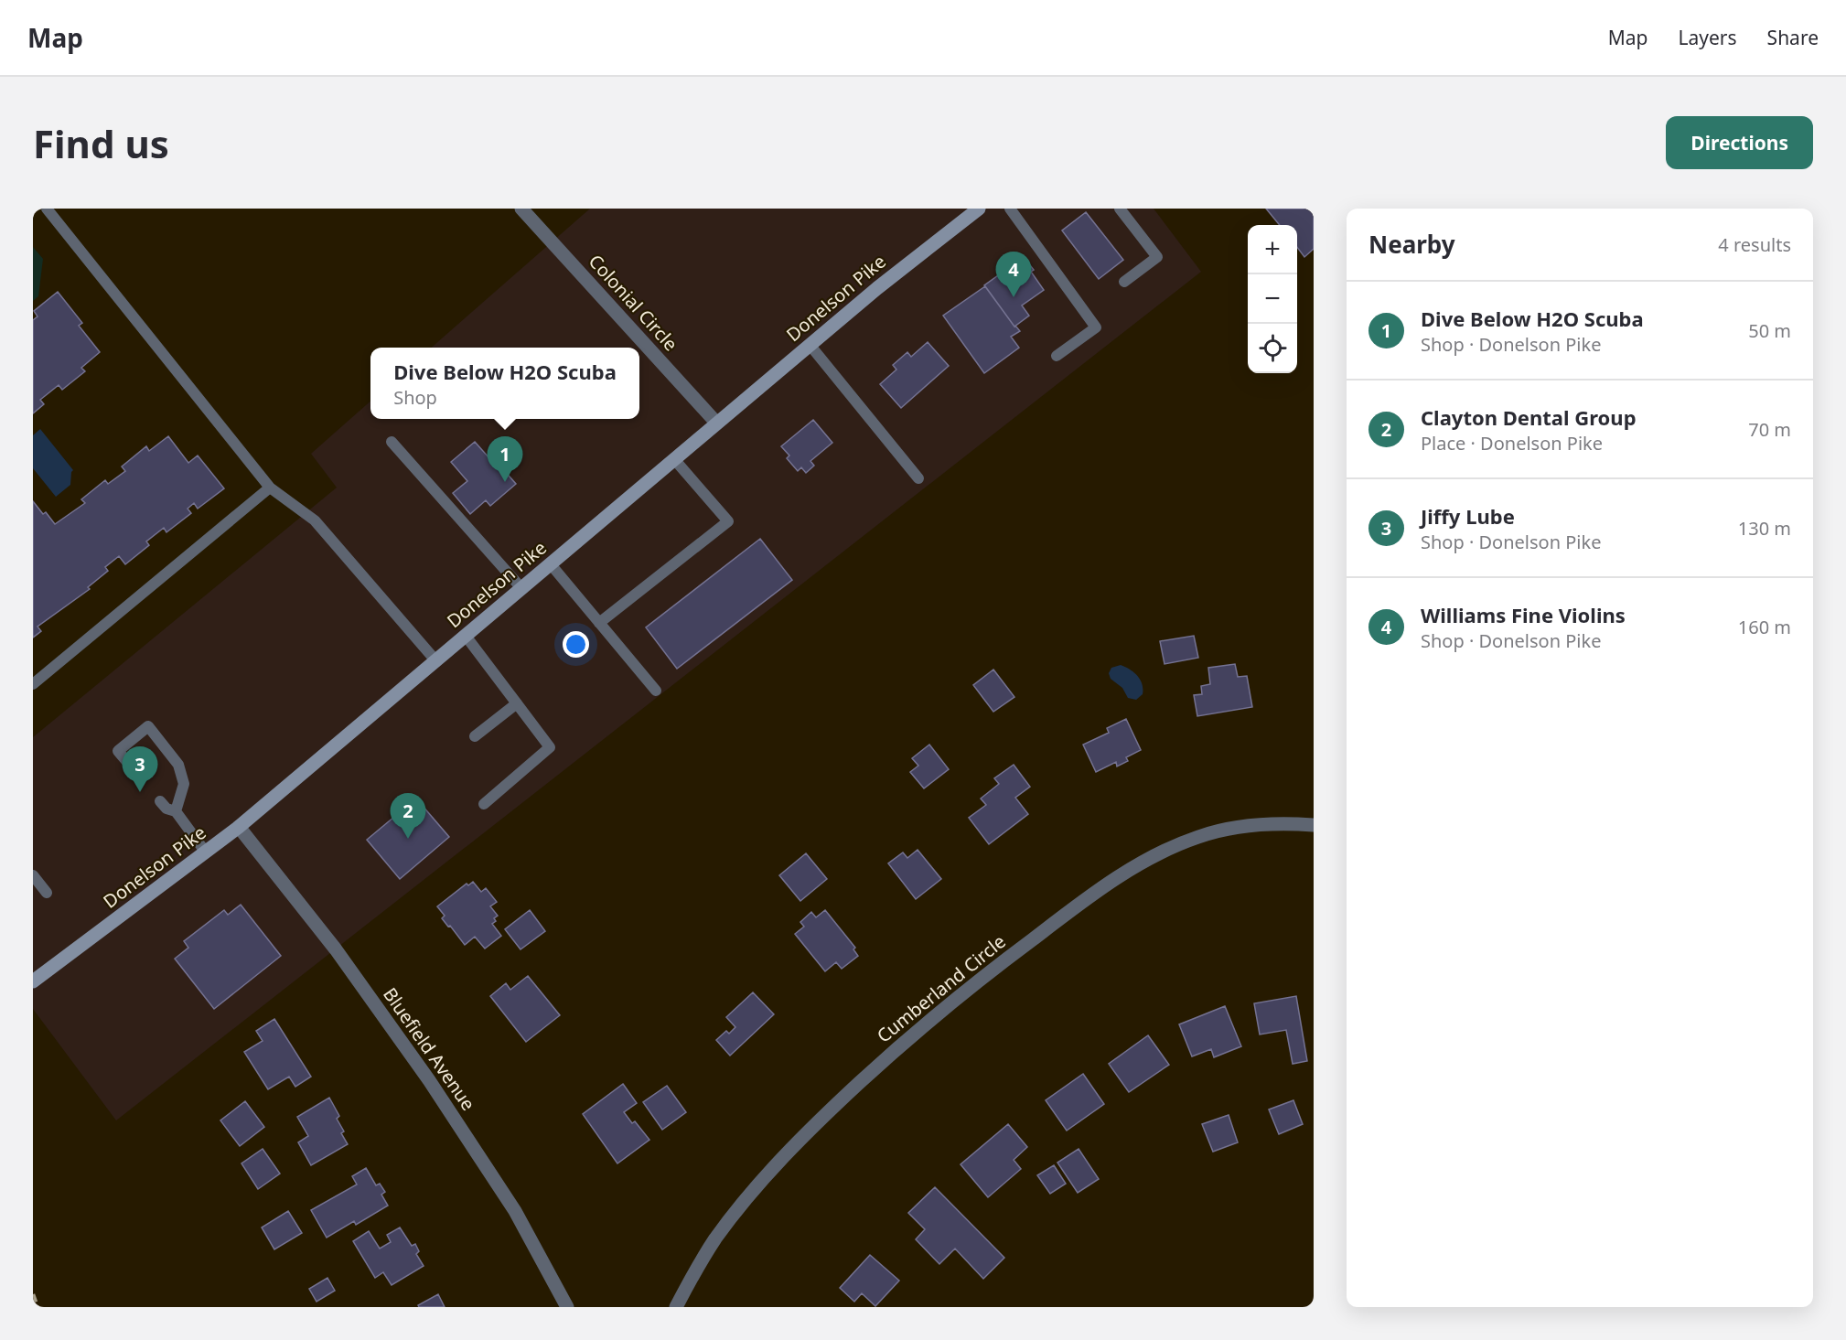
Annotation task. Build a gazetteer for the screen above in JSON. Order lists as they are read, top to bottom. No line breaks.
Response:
{"streets":{"main road":["Donelson Pike"],"street":["Colonial Circle","Cumberland Circle","Bluefield Avenue"]},"crossings":[["Donelson Pike","Colonial Circle"],["Donelson Pike","Bluefield Avenue"]],"page":{"header":"Map","nav":["Map","Layers","Share"],"buttons":"Directions","title":"Find us","heading":["Nearby","4 results"],"map_buttons":["+","−"],"pins":["4","1","3","2"],"list":[{"mark":"1","name":"Dive Below H2O Scuba","note":"Shop · Donelson Pike","value":"50 m"},{"mark":"2","name":"Clayton Dental Group","note":"Place · Donelson Pike","value":"70 m"},{"mark":"3","name":"Jiffy Lube","note":"Shop · Donelson Pike","value":"130 m"},{"mark":"4","name":"Williams Fine Violins","note":"Shop · Donelson Pike","value":"160 m"}],"popup":["Dive Below H2O Scuba","Shop"]}}
